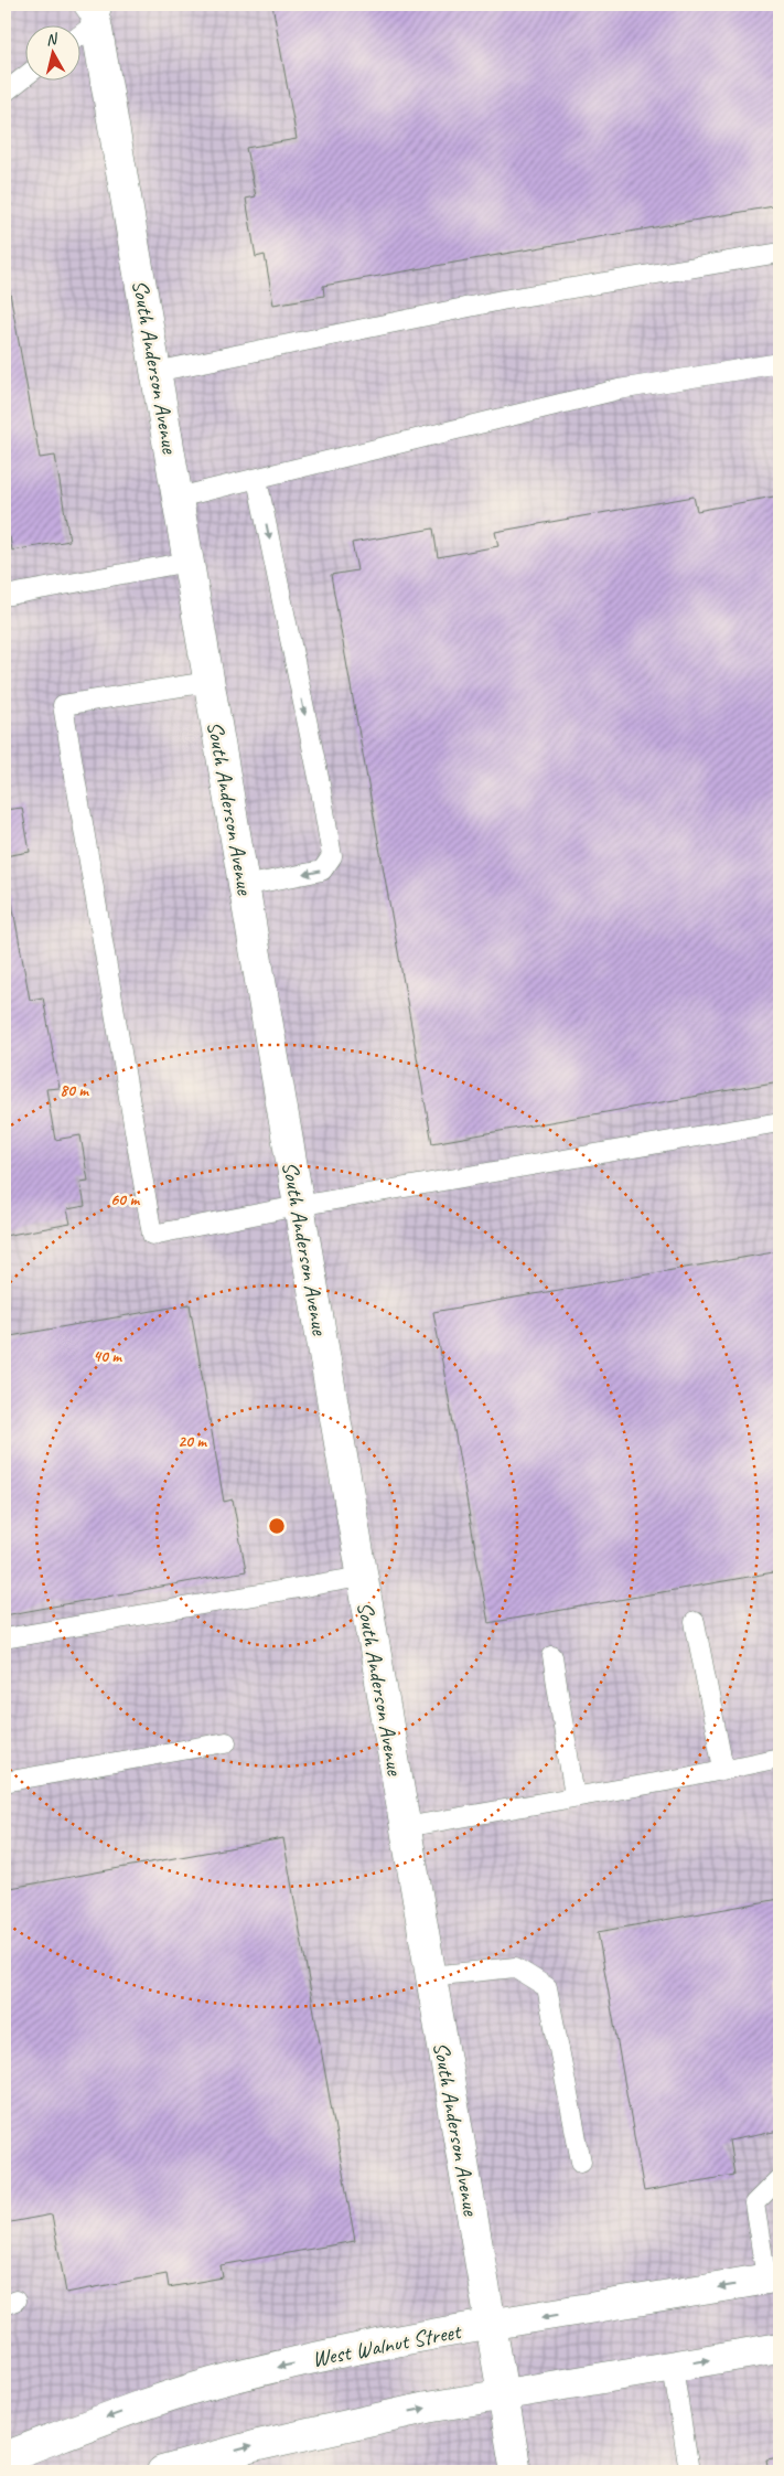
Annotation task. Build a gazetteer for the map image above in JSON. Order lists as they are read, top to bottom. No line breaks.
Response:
{"streets":{"street":["South Anderson Avenue","West Walnut Street"]},"crossings":[["South Anderson Avenue","West Walnut Street"]],"north":"top","rings":["80 m","60 m","40 m","20 m"]}
